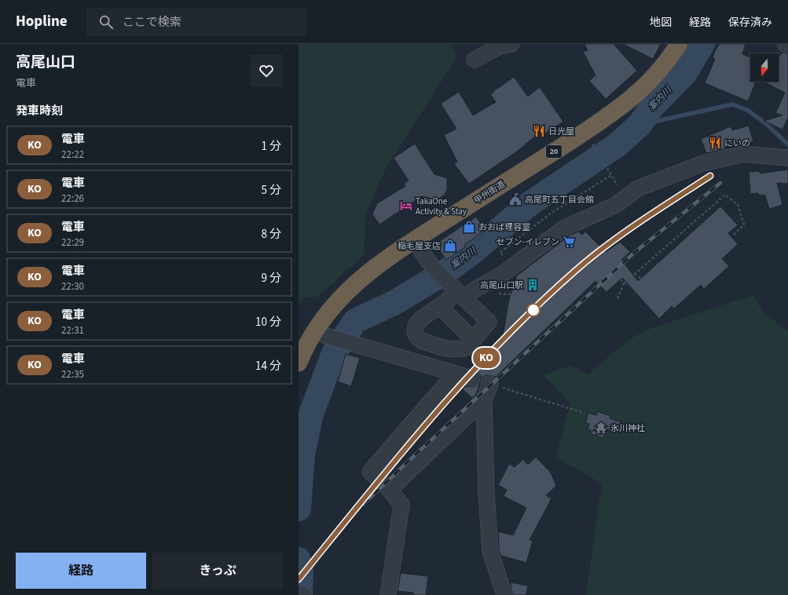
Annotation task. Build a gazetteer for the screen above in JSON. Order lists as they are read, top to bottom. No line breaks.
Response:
{"streets":{"highway":["20","甲州街道"]},"water":["案内川"],"places":{"restaurant":["日光屋","にいの"],"public building":["高尾町五丁目会館"],"hotel":["TakaOne Activity & Stay"],"shop":["おおば理容室","稲毛屋支店"],"supermarket":["セブン-イレブン"],"building":["高尾山口駅"],"temple":["氷川神社"]},"north":"bottom","page":{"header":"Hopline","search":"ここで検索","nav":["地図","経路","保存済み"],"heading":[["高尾山口","電車"],"発車時刻"],"on_map":"KO","list":[{"mark":"KO","name":"電車","note":"22:22","value":"1 分"},{"mark":"KO","name":"電車","note":"22:26","value":"5 分"},{"mark":"KO","name":"電車","note":"22:29","value":"8 分"},{"mark":"KO","name":"電車","note":"22:30","value":"9 分"},{"mark":"KO","name":"電車","note":"22:31","value":"10 分"},{"mark":"KO","name":"電車","note":"22:35","value":"14 分"}],"buttons":["経路","きっぷ"]}}
